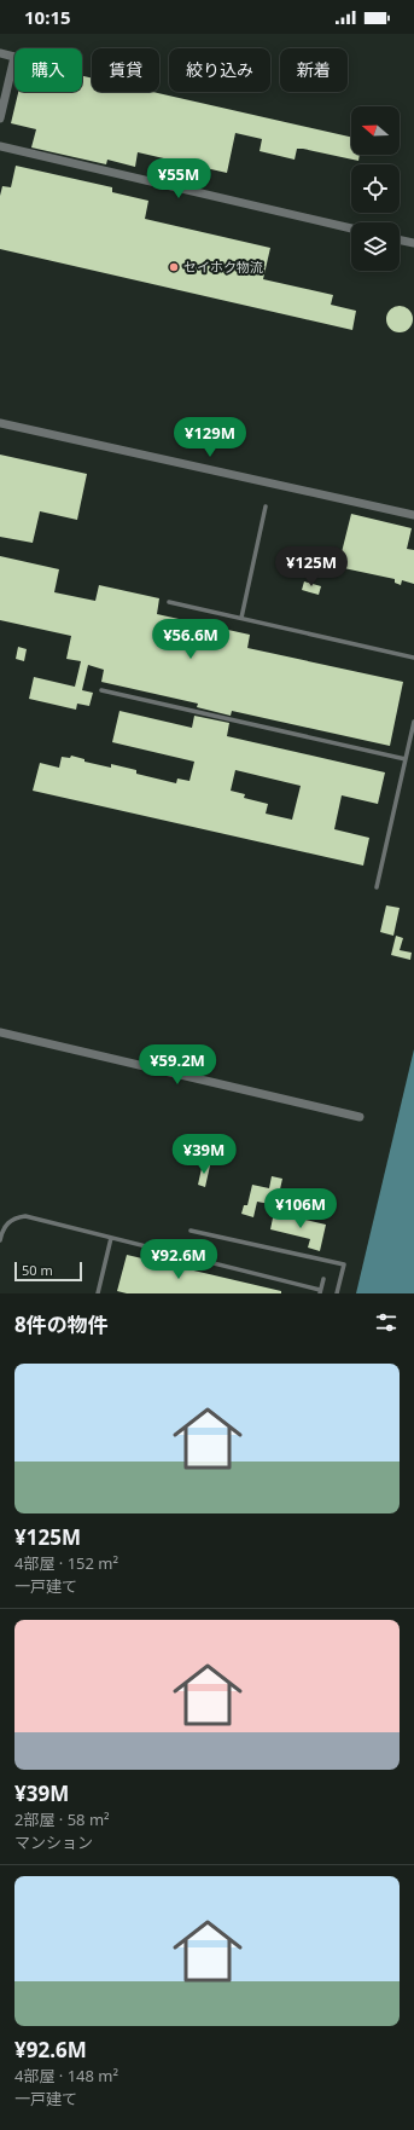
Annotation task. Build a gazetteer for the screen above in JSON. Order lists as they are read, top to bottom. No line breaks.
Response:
{"places":["セイホク物流"],"scale_bar":"50 m","north":"left","page":{"status":"10:15","chip":["購入","賃貸","絞り込み","新着"],"price":["¥55M","¥129M","¥125M","¥56.6M","¥59.2M","¥39M","¥106M","¥92.6M"],"scale":"50 m","heading":"8件の物件","list":[{"name":"¥125M","note":"4部屋 · 152 m² · 一戸建て"},{"name":"¥39M","note":"2部屋 · 58 m² · マンション"},{"name":"¥92.6M","note":"4部屋 · 148 m² · 一戸建て"}]}}
